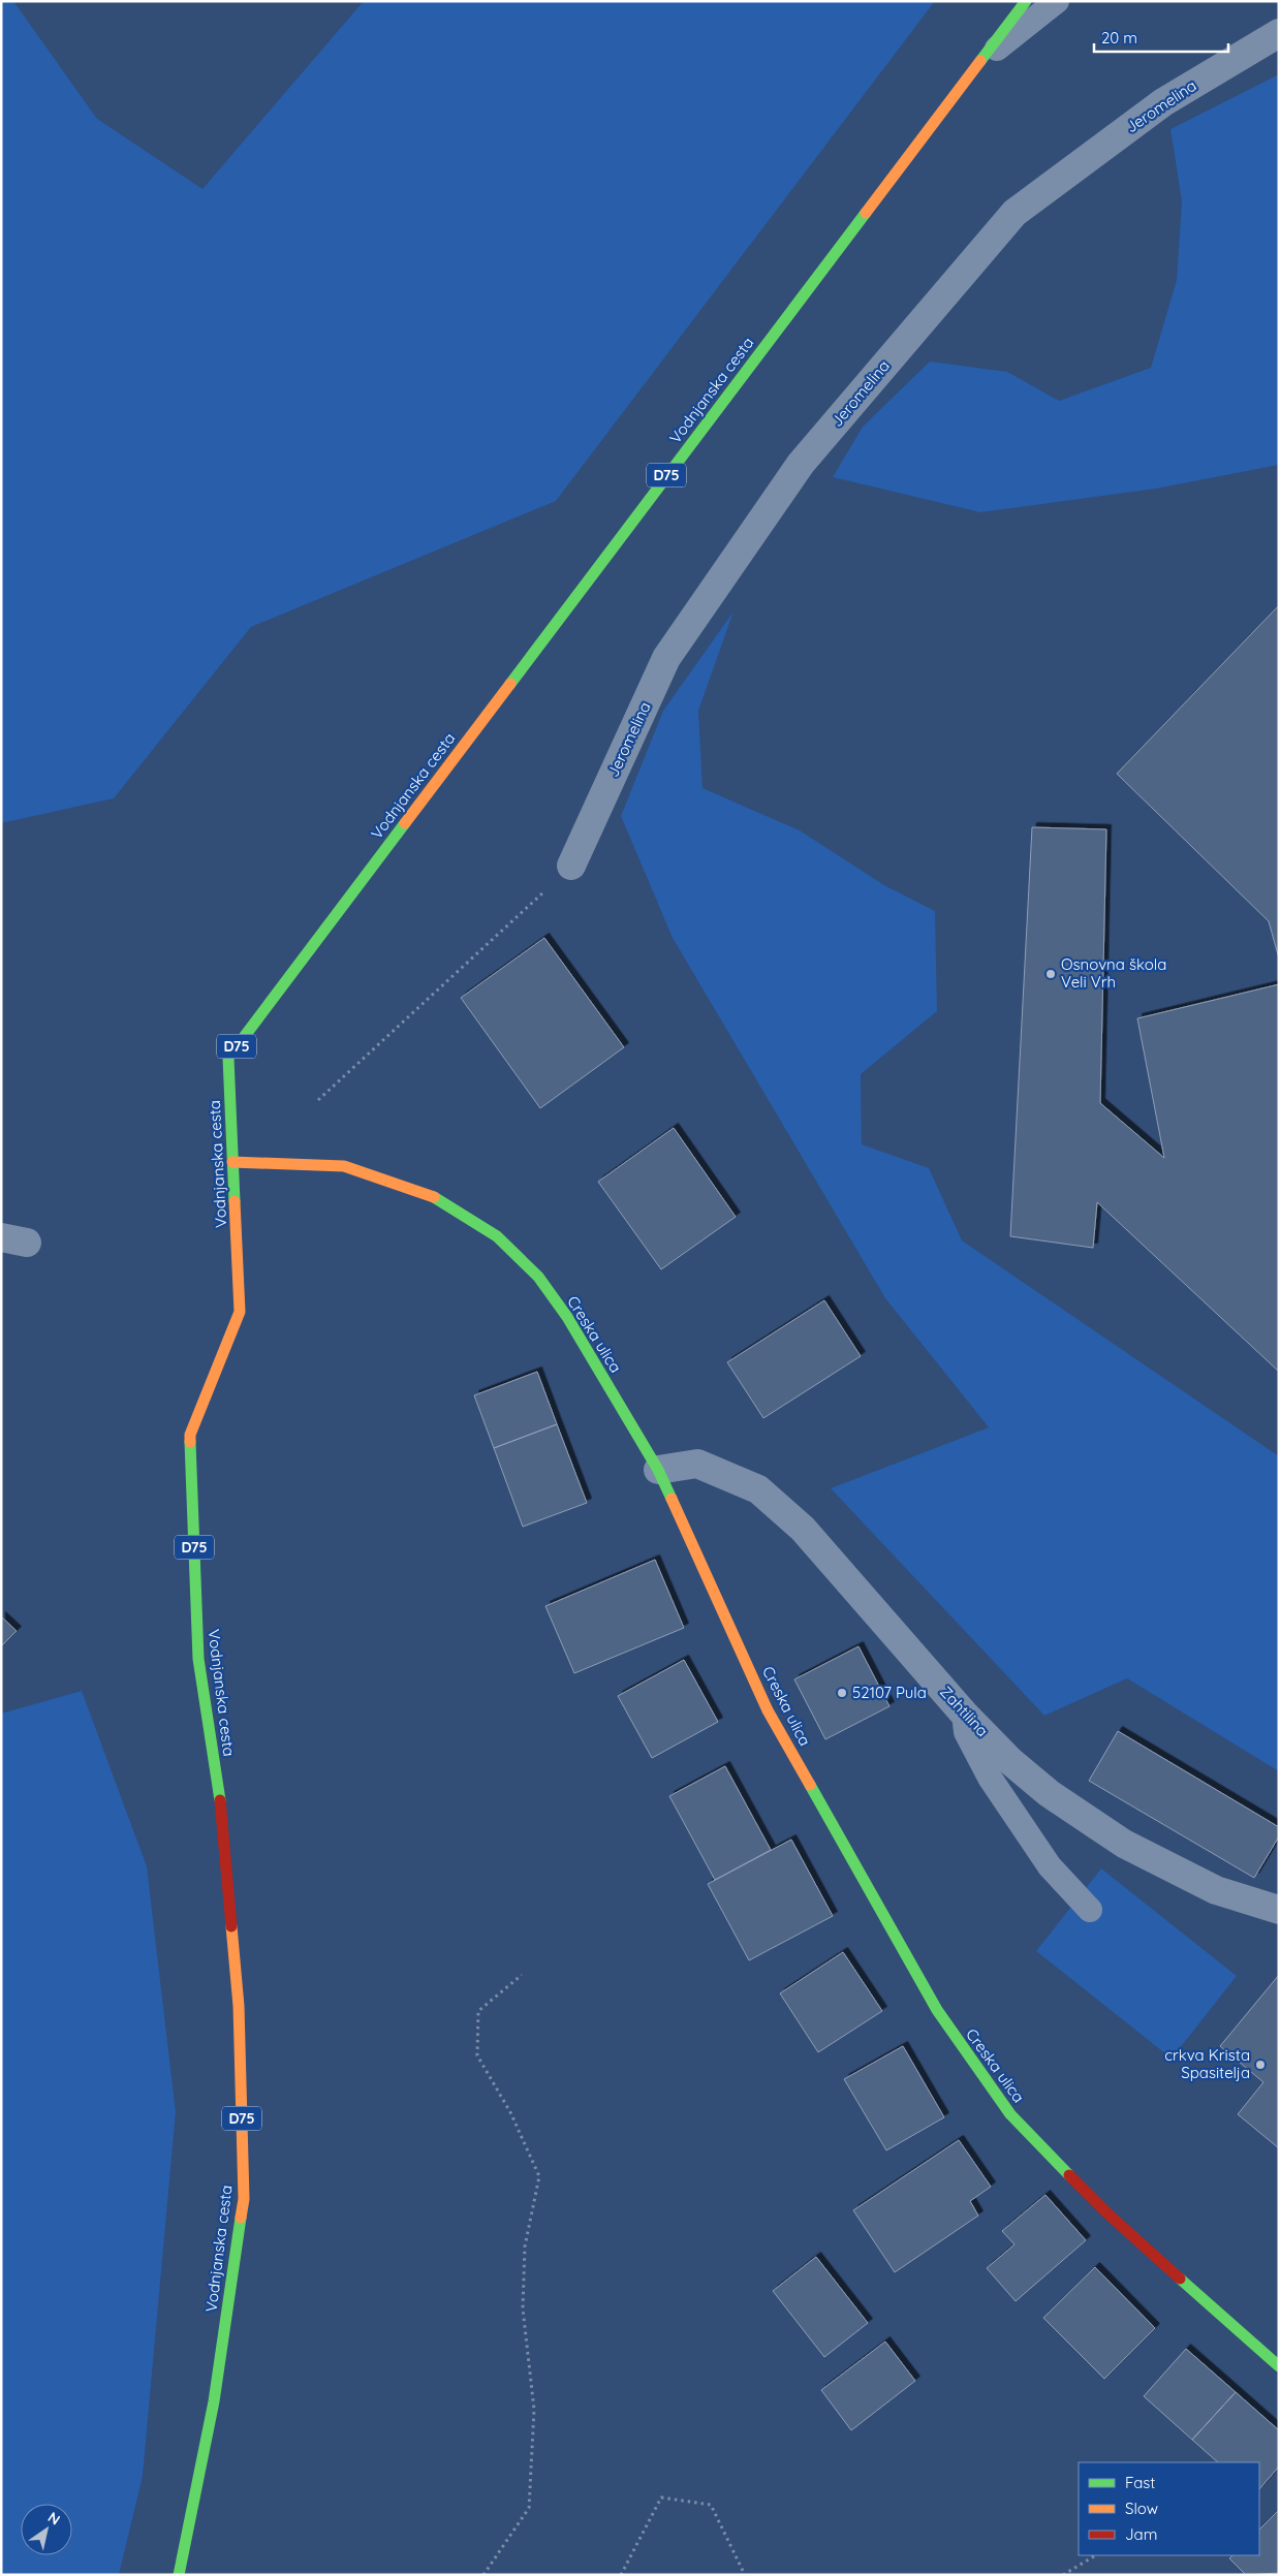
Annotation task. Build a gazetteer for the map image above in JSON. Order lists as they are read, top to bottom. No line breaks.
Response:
{"streets":{"main road":["Vodnjanska cesta","D75","Creska ulica"],"street":["Jeromelina","Zahtilina"]},"crossings":[["Vodnjanska cesta","Creska ulica"],["Creska ulica","Zahtilina"]],"places":["Osnovna škola Veli Vrh","52107 Pula","crkva Krista Spasitelja"],"legend":["Fast","Slow","Jam"],"scale_bar":"20 m","north":"top right"}
